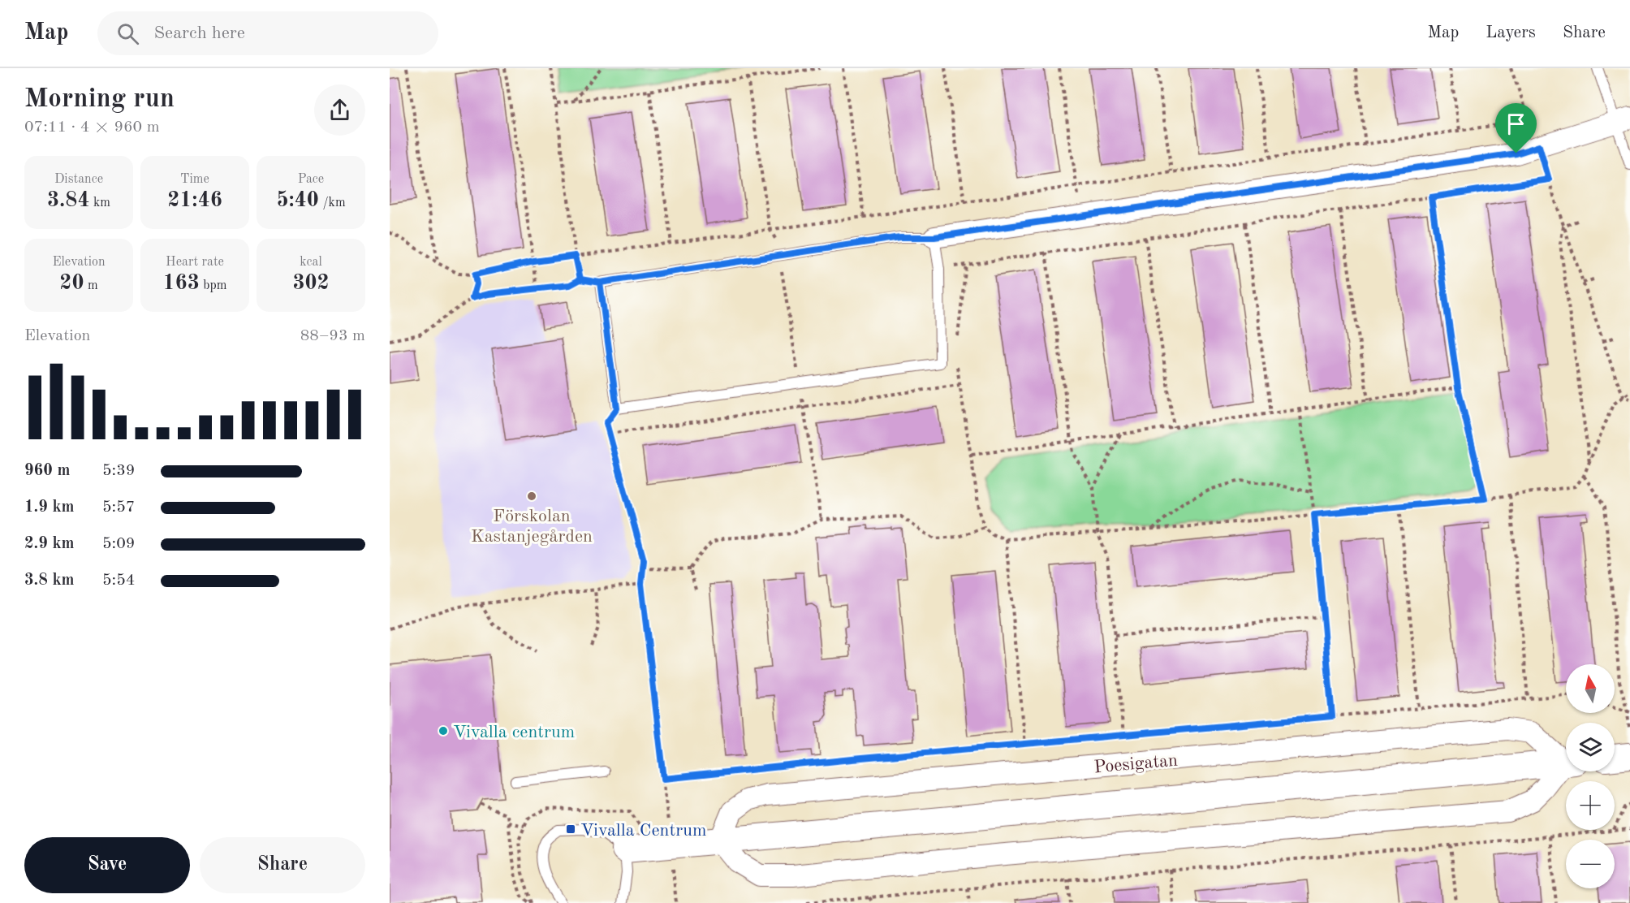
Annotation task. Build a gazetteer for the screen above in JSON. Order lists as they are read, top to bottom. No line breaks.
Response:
{"streets":{"street":["Poesigatan"]},"places":{"other":["Förskolan Kastanjegården","Vivalla centrum"],"transit":["Vivalla Centrum"]},"north":"top","page":{"header":"Map","search":"Search here","nav":["Map","Layers","Share"],"heading":["Morning run","07:11 · 4 × 960 m"],"stats":[["Distance","3.84 km"],["Time","21:46"],["Pace","5:40 /km"],["Elevation","20 m"],["Heart rate","163 bpm"],["kcal","302"]],"chart":["Elevation","88–93 m"],"list":[{"name":"960 m","note":"5:39"},{"name":"1.9 km","note":"5:57"},{"name":"2.9 km","note":"5:09"},{"name":"3.8 km","note":"5:54"}],"map_buttons":["+","−"],"buttons":["Save","Share"]}}
